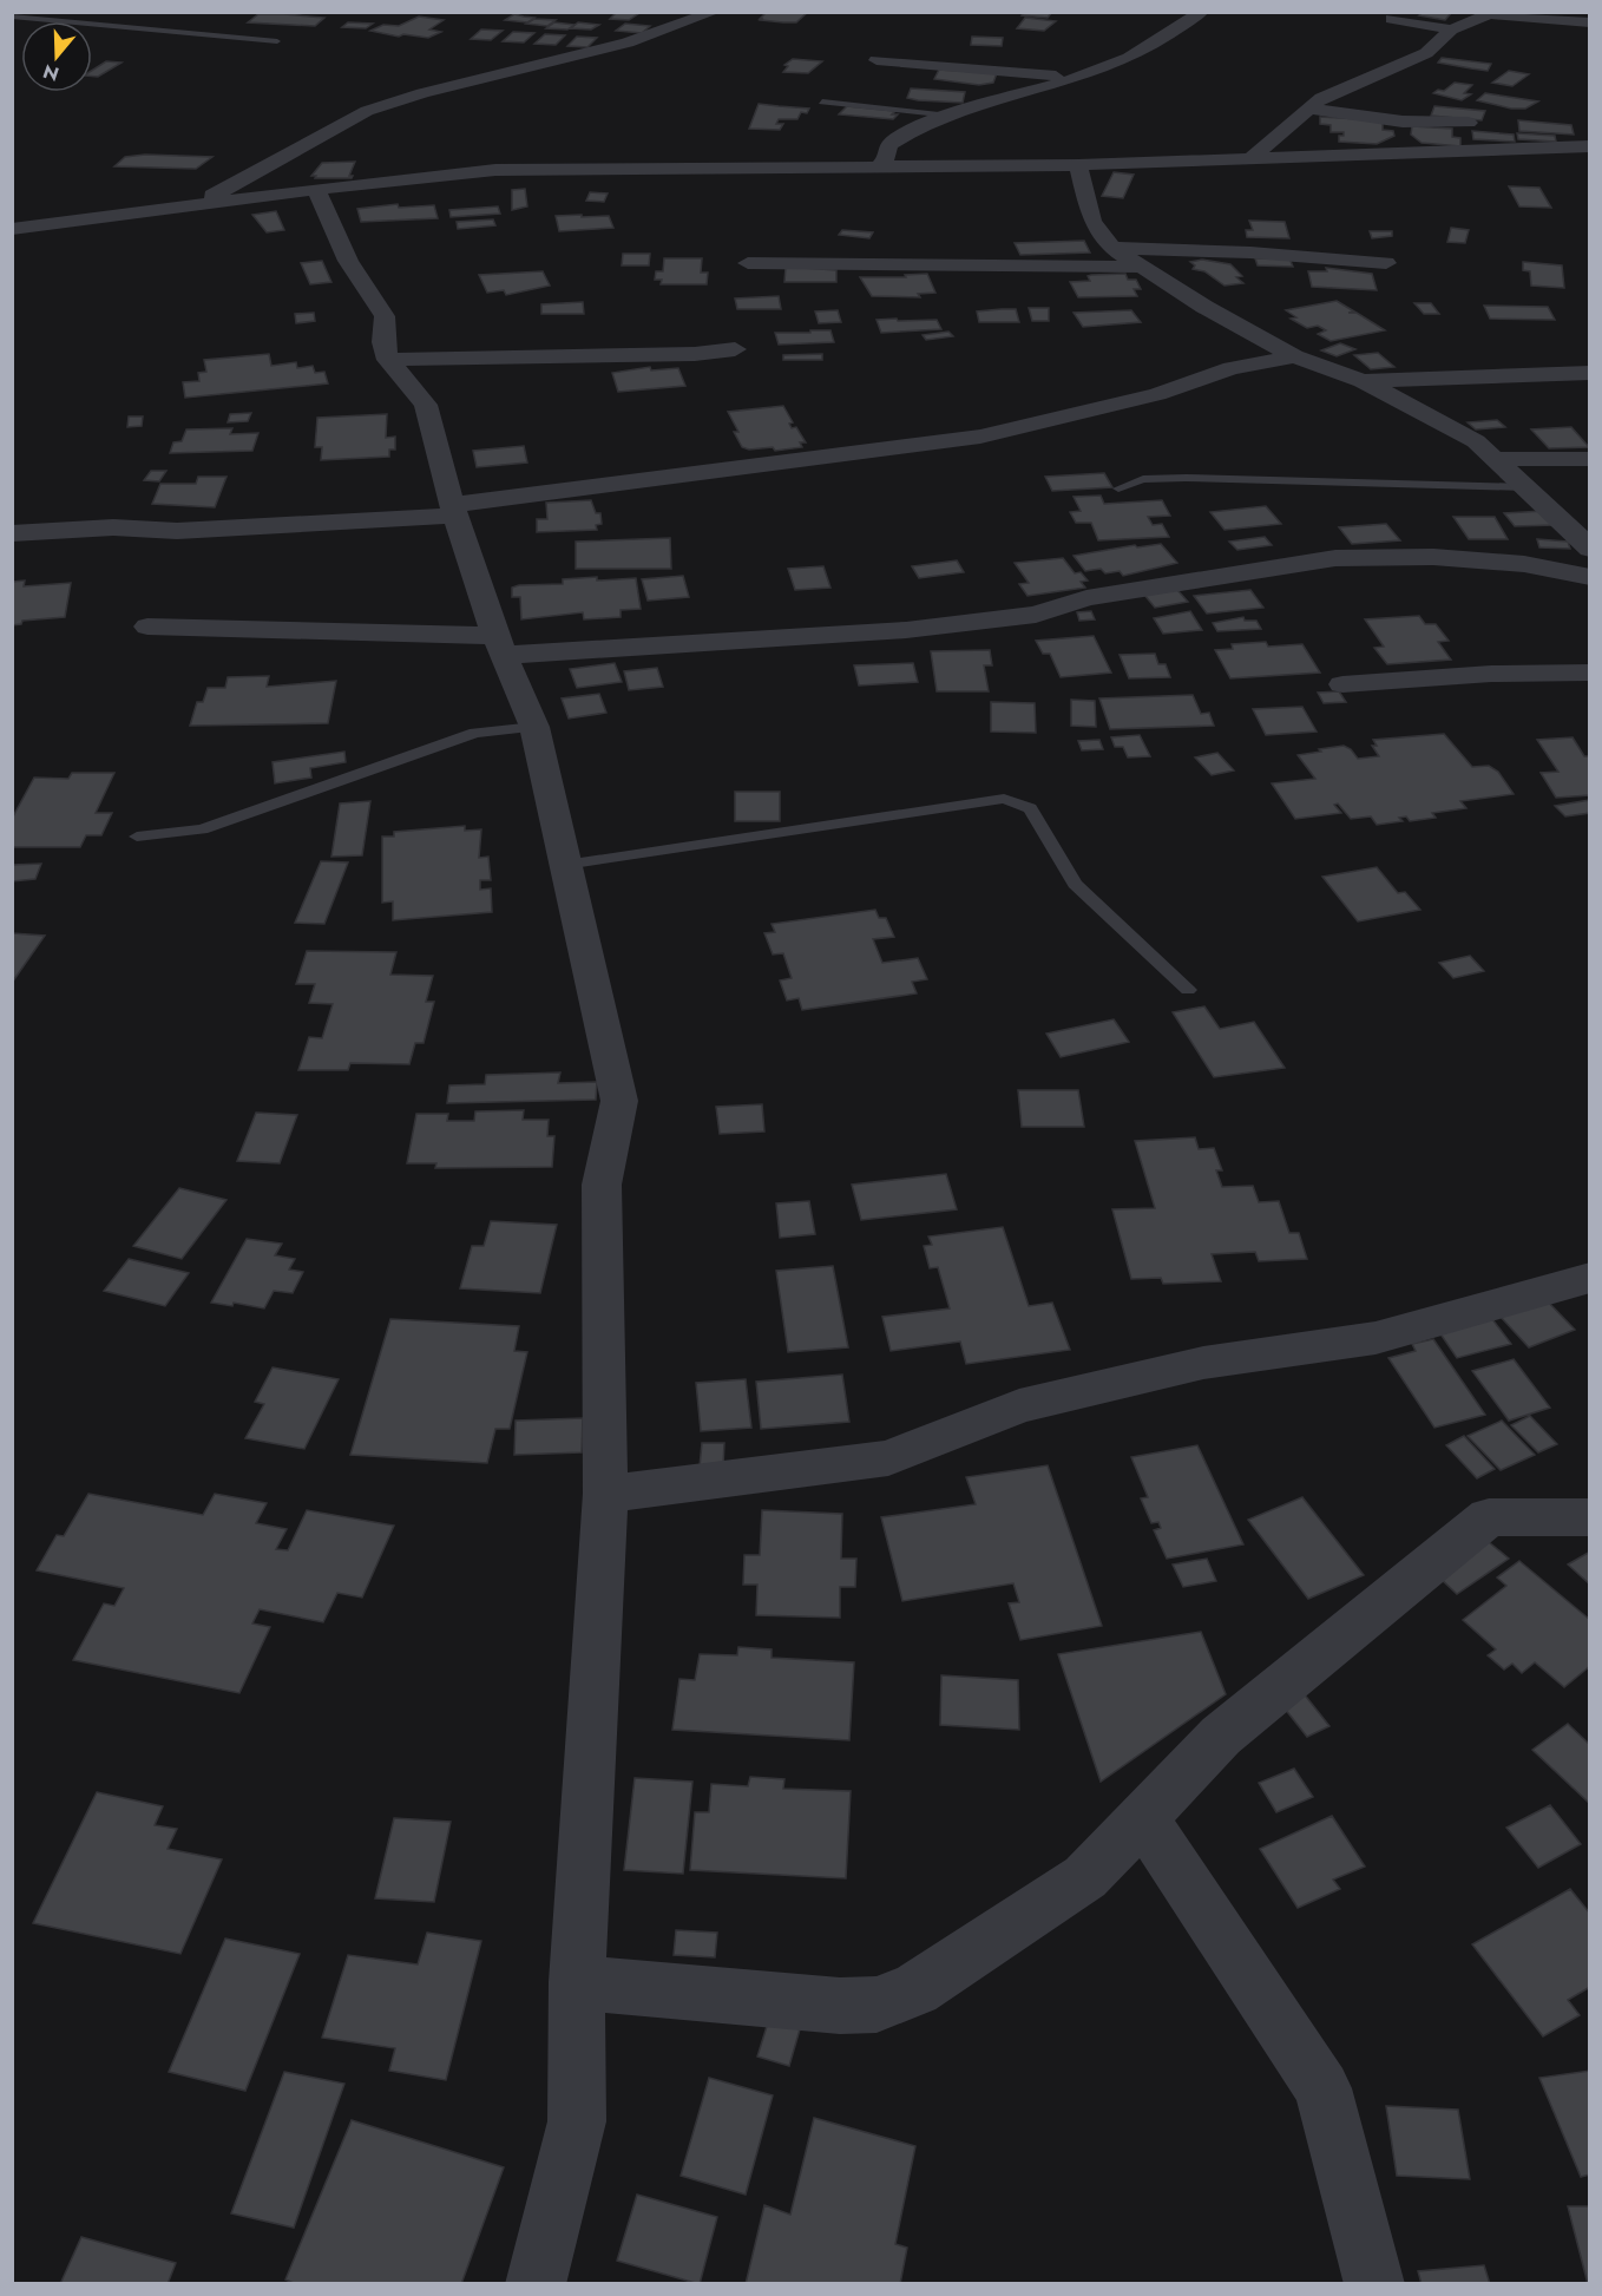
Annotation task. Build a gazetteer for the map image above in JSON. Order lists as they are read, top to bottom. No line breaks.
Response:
{"north":"bottom"}
